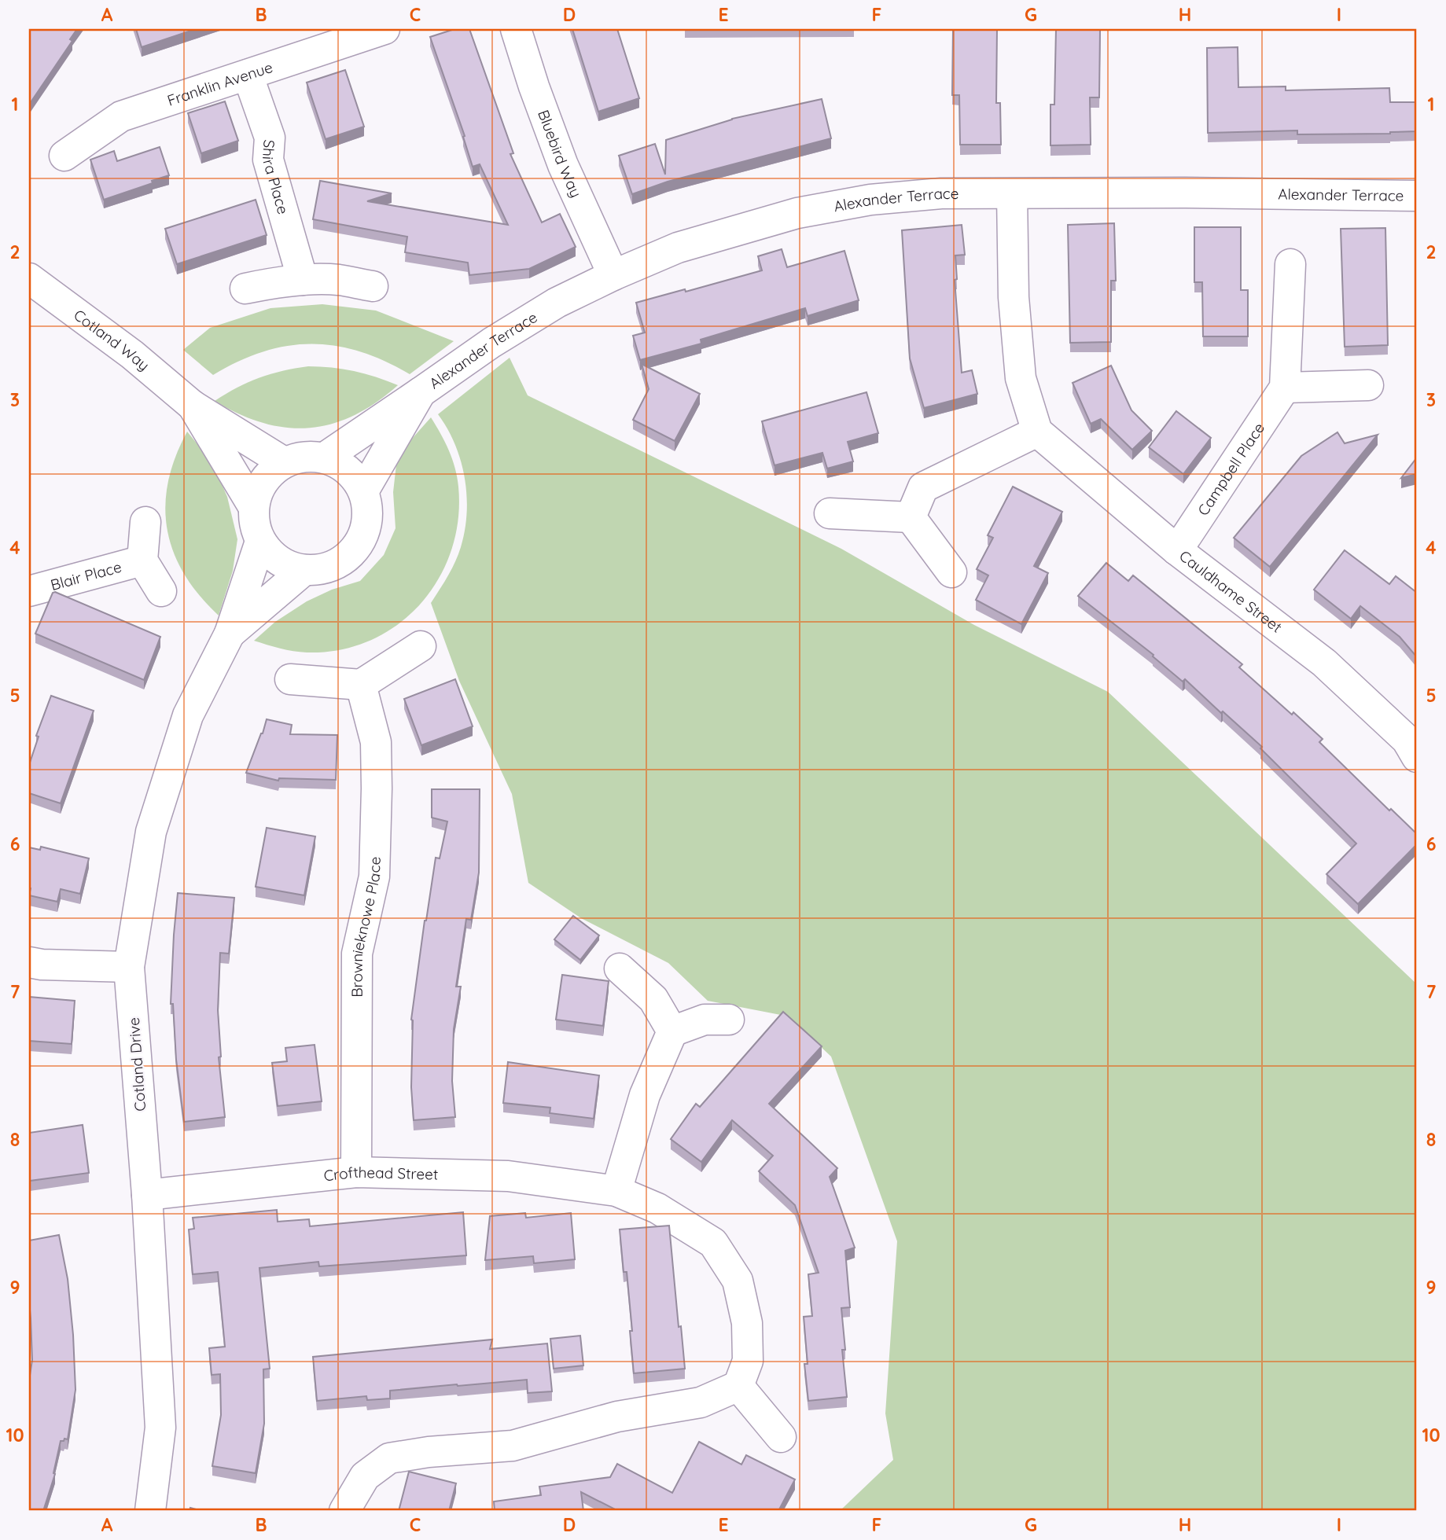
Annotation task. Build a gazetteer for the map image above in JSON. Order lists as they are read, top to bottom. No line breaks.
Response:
{"streets":{"street":["Franklin Avenue","Bluebird Way","Shira Place","Alexander Terrace","Cotland Way","Campbell Place","Blair Place","Cauldhame Street","Brownieknowe Place","Cotland Drive","Crofthead Street"]},"crossings":[["Franklin Avenue","Shira Place"],["Bluebird Way","Alexander Terrace"],["Cotland Way","Cotland Drive"],["Campbell Place","Cauldhame Street"],["Brownieknowe Place","Crofthead Street"],["Cotland Drive","Crofthead Street"]],"grid":{"columns":["A","B","C","D","E","F","G","H","I"],"rows":["1","2","3","4","5","6","7","8","9","10"]}}
